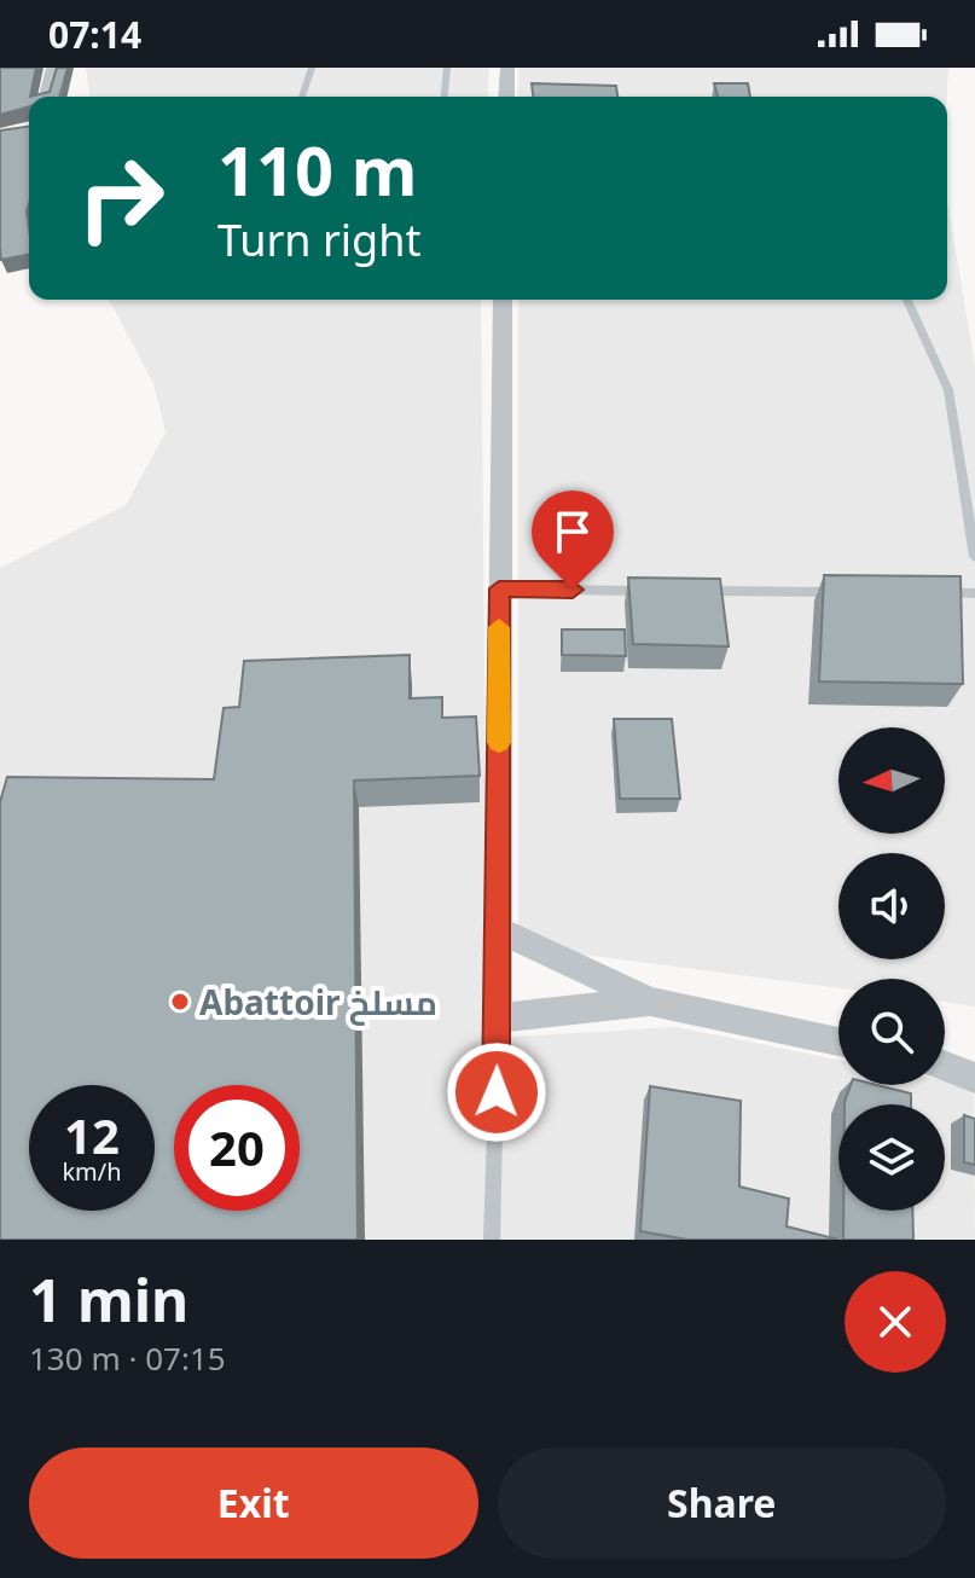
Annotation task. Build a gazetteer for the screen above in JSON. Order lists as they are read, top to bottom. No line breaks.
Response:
{"places":["Abattoir مسلخ"],"north":"left","page":{"status":"07:14","turn":["110 m","Turn right"],"speed":"12 km/h","limit":"20","heading":["1 min","130 m · 07:15"],"buttons":["Exit","Share"]}}
